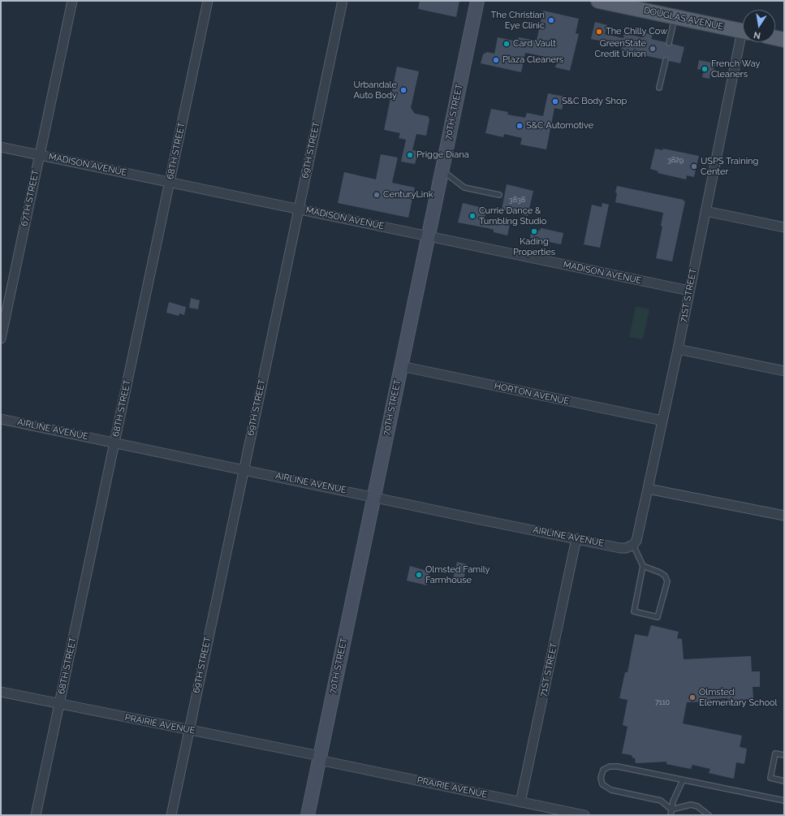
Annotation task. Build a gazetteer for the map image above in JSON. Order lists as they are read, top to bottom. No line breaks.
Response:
{"streets":{"main road":["DOUGLAS AVENUE","70TH STREET"],"street":["69TH STREET","68TH STREET","MADISON AVENUE","67TH STREET","71ST STREET","HORTON AVENUE","AIRLINE AVENUE","PRAIRIE AVENUE"]},"crossings":[["70TH STREET","MADISON AVENUE"],["70TH STREET","HORTON AVENUE"],["70TH STREET","AIRLINE AVENUE"],["70TH STREET","PRAIRIE AVENUE"],["69TH STREET","MADISON AVENUE"],["69TH STREET","AIRLINE AVENUE"],["69TH STREET","PRAIRIE AVENUE"],["68TH STREET","MADISON AVENUE"],["68TH STREET","AIRLINE AVENUE"],["68TH STREET","PRAIRIE AVENUE"],["MADISON AVENUE","67TH STREET"],["MADISON AVENUE","71ST STREET"],["71ST STREET","HORTON AVENUE"],["71ST STREET","AIRLINE AVENUE"],["71ST STREET","PRAIRIE AVENUE"]],"places":["The Christian Eye Clinic","The Chilly Cow","Card Vault","GreenState Credit Union","Plaza Cleaners","French Way Cleaners","Urbandale Auto Body","S&C Body Shop","S&C Automotive","Prigge Diana","USPS Training Center","CenturyLink","Currie Dance & Tumbling Studio","Kading Properties","Olmsted Family Farmhouse","Olmsted Elementary School"],"house_numbers":["3829","3838","7110"],"north":"bottom"}
